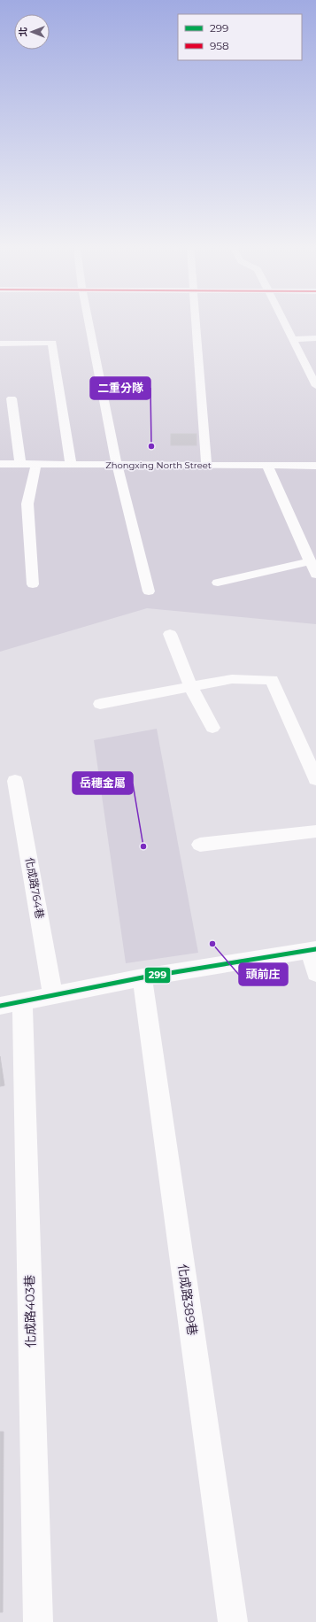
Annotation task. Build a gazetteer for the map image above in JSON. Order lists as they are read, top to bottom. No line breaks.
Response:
{"streets":{"street":["Zhongxing North Street","化成路764巷","化成路389巷","化成路403巷"]},"places":["二重分隊","岳穗金屬","頭前庄"],"lines":["transit line 299"],"legend":["299","958"],"north":"left"}
